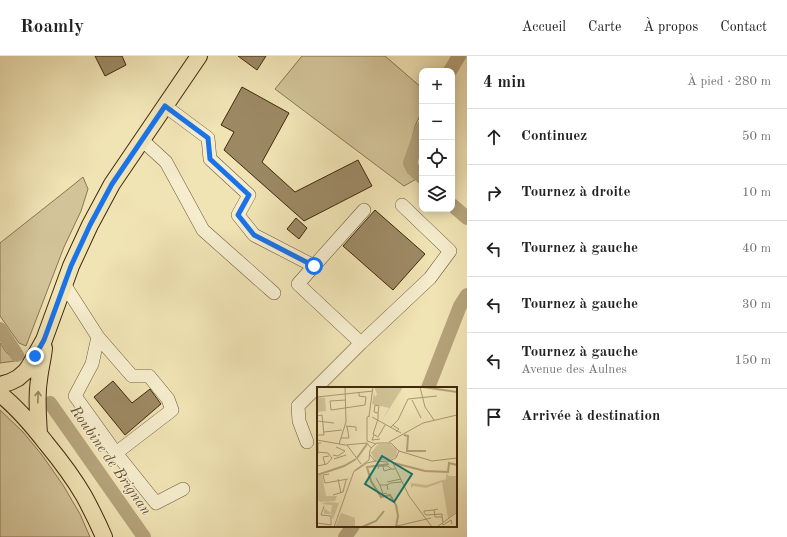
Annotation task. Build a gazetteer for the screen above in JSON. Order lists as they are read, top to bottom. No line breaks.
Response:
{"water":["Roubine de Brignan"],"page":{"header":"Roamly","nav":["Accueil","Carte","À propos","Contact"],"heading":["4 min","À pied · 280 m"],"map_buttons":["+","−"],"list":[["Continuez","50 m"],["Tournez à droite","10 m"],["Tournez à gauche","40 m"],["Tournez à gauche","30 m"],["Tournez à gauche","Avenue des Aulnes","150 m"],"Arrivée à destination"]}}
